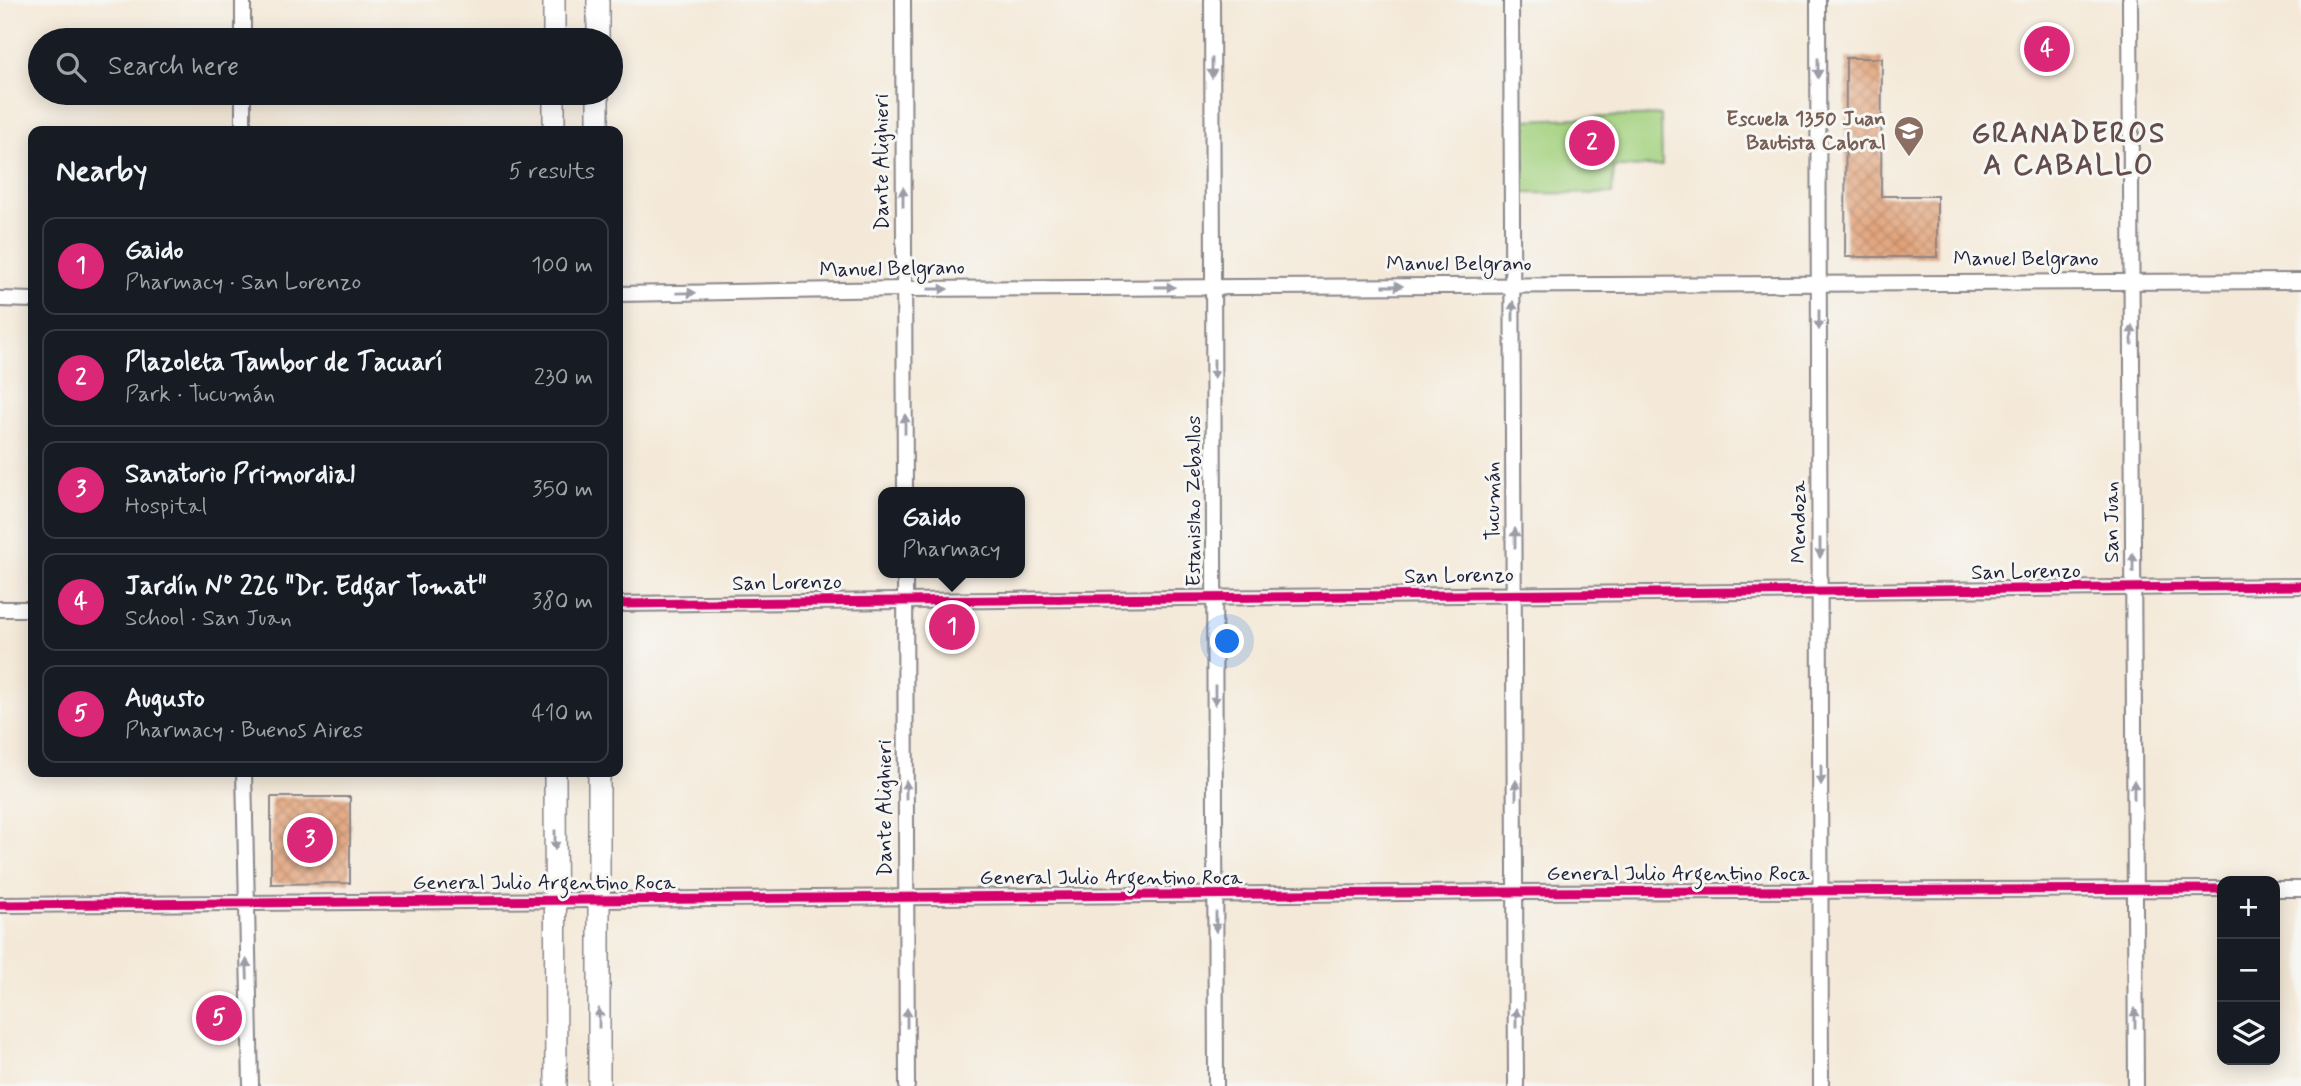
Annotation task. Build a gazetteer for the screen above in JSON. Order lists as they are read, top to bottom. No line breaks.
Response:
{"streets":{"street":["Dante Alighieri","Manuel Belgrano","Estanislao Zeballos","Tucumán","Mendoza","San Juan","San Lorenzo","General Julio Argentino Roca"]},"crossings":[["Dante Alighieri","Manuel Belgrano"],["Dante Alighieri","San Lorenzo"],["Dante Alighieri","General Julio Argentino Roca"],["Manuel Belgrano","Estanislao Zeballos"],["Manuel Belgrano","Tucumán"],["Manuel Belgrano","Mendoza"],["Manuel Belgrano","San Juan"],["Estanislao Zeballos","San Lorenzo"],["Estanislao Zeballos","General Julio Argentino Roca"],["Tucumán","San Lorenzo"],["Tucumán","General Julio Argentino Roca"],["Mendoza","San Lorenzo"],["Mendoza","General Julio Argentino Roca"],["San Juan","San Lorenzo"],["San Juan","General Julio Argentino Roca"]],"one_way":["Dante Alighieri","Manuel Belgrano","Estanislao Zeballos","Tucumán","Mendoza","San Juan"],"districts":["GRANADEROS A CABALLO"],"places":{"school or university":["Escuela 1350 Juan Bautista Cabral"]},"page":{"pins":["4","2","1","3","5"],"search":"Search here","heading":["Nearby","5 results"],"list":[{"mark":"1","name":"Gaido","note":"Pharmacy · San Lorenzo","value":"100 m"},{"mark":"2","name":"Plazoleta Tambor de Tacuarí","note":"Park · Tucumán","value":"230 m"},{"mark":"3","name":"Sanatorio Primordial","note":"Hospital","value":"350 m"},{"mark":"4","name":"Jardín Nº 226 \"Dr. Edgar Tomat\"","note":"School · San Juan","value":"380 m"},{"mark":"5","name":"Augusto","note":"Pharmacy · Buenos Aires","value":"410 m"}],"popup":["Gaido","Pharmacy"],"map_buttons":["+","−"]}}
